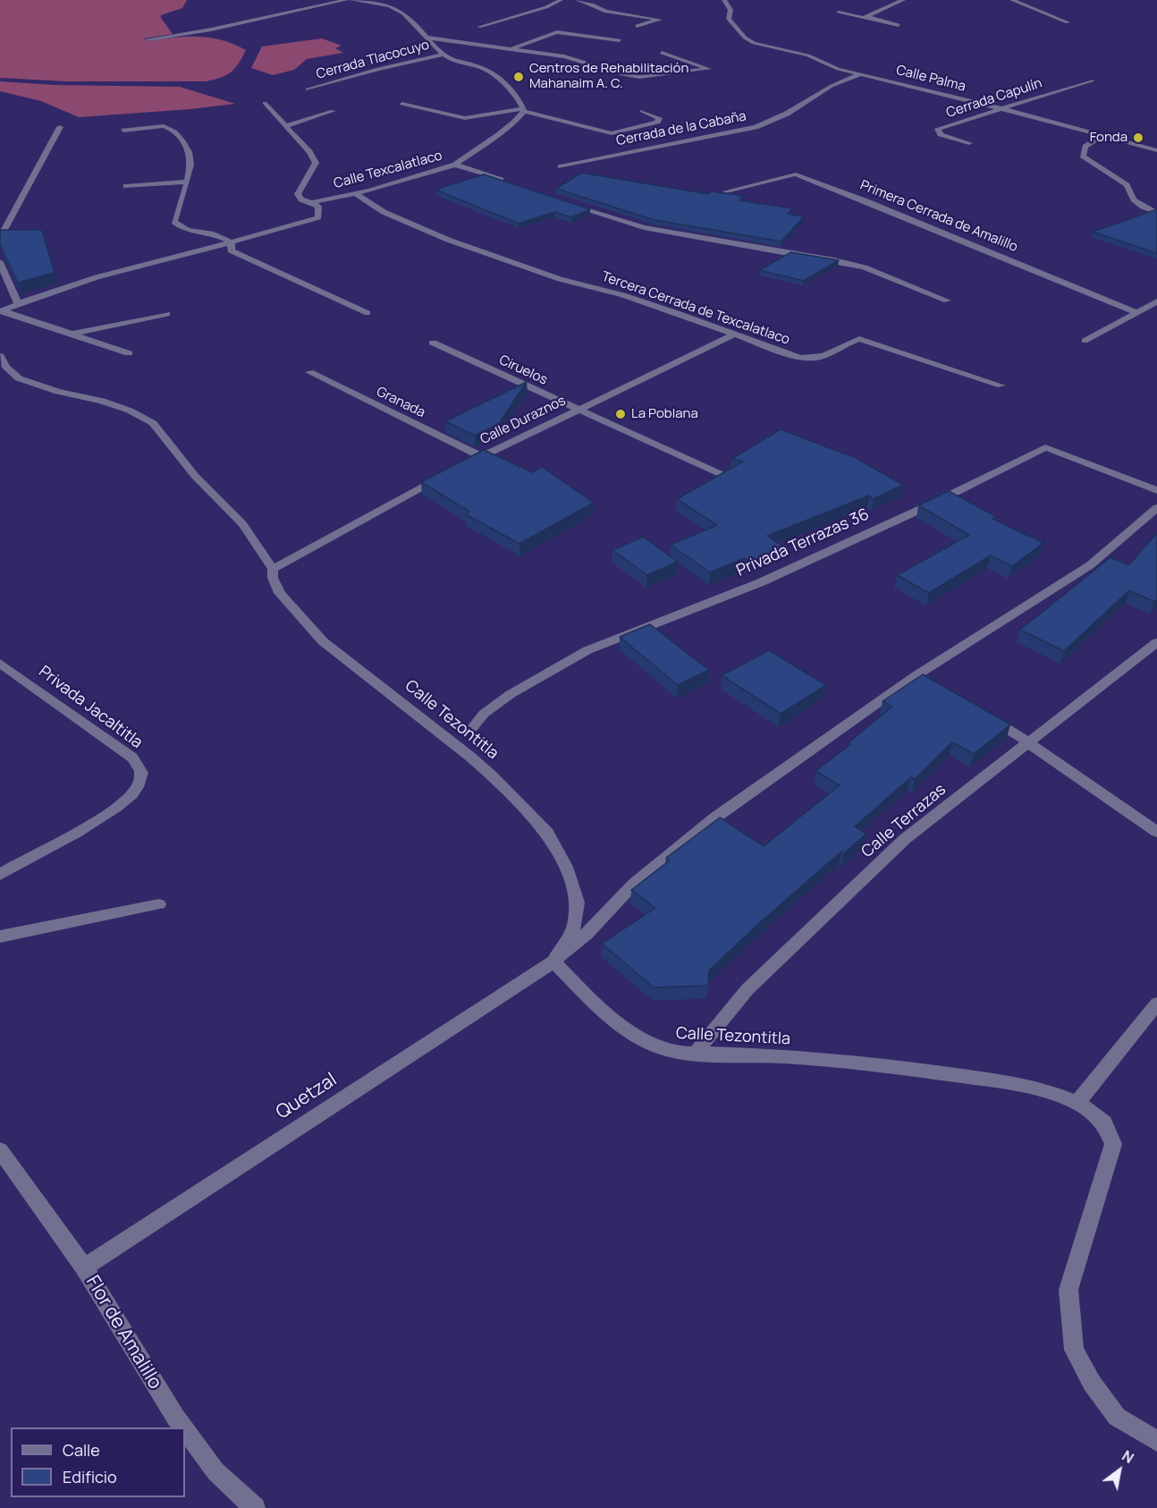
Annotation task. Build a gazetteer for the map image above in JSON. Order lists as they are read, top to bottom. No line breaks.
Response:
{"streets":{"street":["Cerrada Tlacocuyo","Calle Palma","Cerrada Capulín","Cerrada de la Cabaña","Calle Texcalatlaco","Primera Cerrada de Amalillo","Tercera Cerrada de Texcalatlaco","Ciruelos","Granada","Calle Duraznos","Privada Terrazas 36","Privada Jacaltitla","Calle Tezontitla","Calle Terrazas","Quetzal","Flor de Amalillo"]},"crossings":[["Calle Palma","Cerrada Capulín"],["Calle Palma","Cerrada de la Cabaña"],["Calle Texcalatlaco","Tercera Cerrada de Texcalatlaco"],["Tercera Cerrada de Texcalatlaco","Calle Duraznos"],["Ciruelos","Calle Duraznos"],["Granada","Calle Duraznos"],["Calle Tezontitla","Calle Terrazas"],["Calle Tezontitla","Quetzal"],["Quetzal","Flor de Amalillo"]],"places":["Centros de Rehabilitación Mahanaim A. C.","Fonda","La Poblana"],"legend":["Calle","Edificio"],"north":"top right"}
